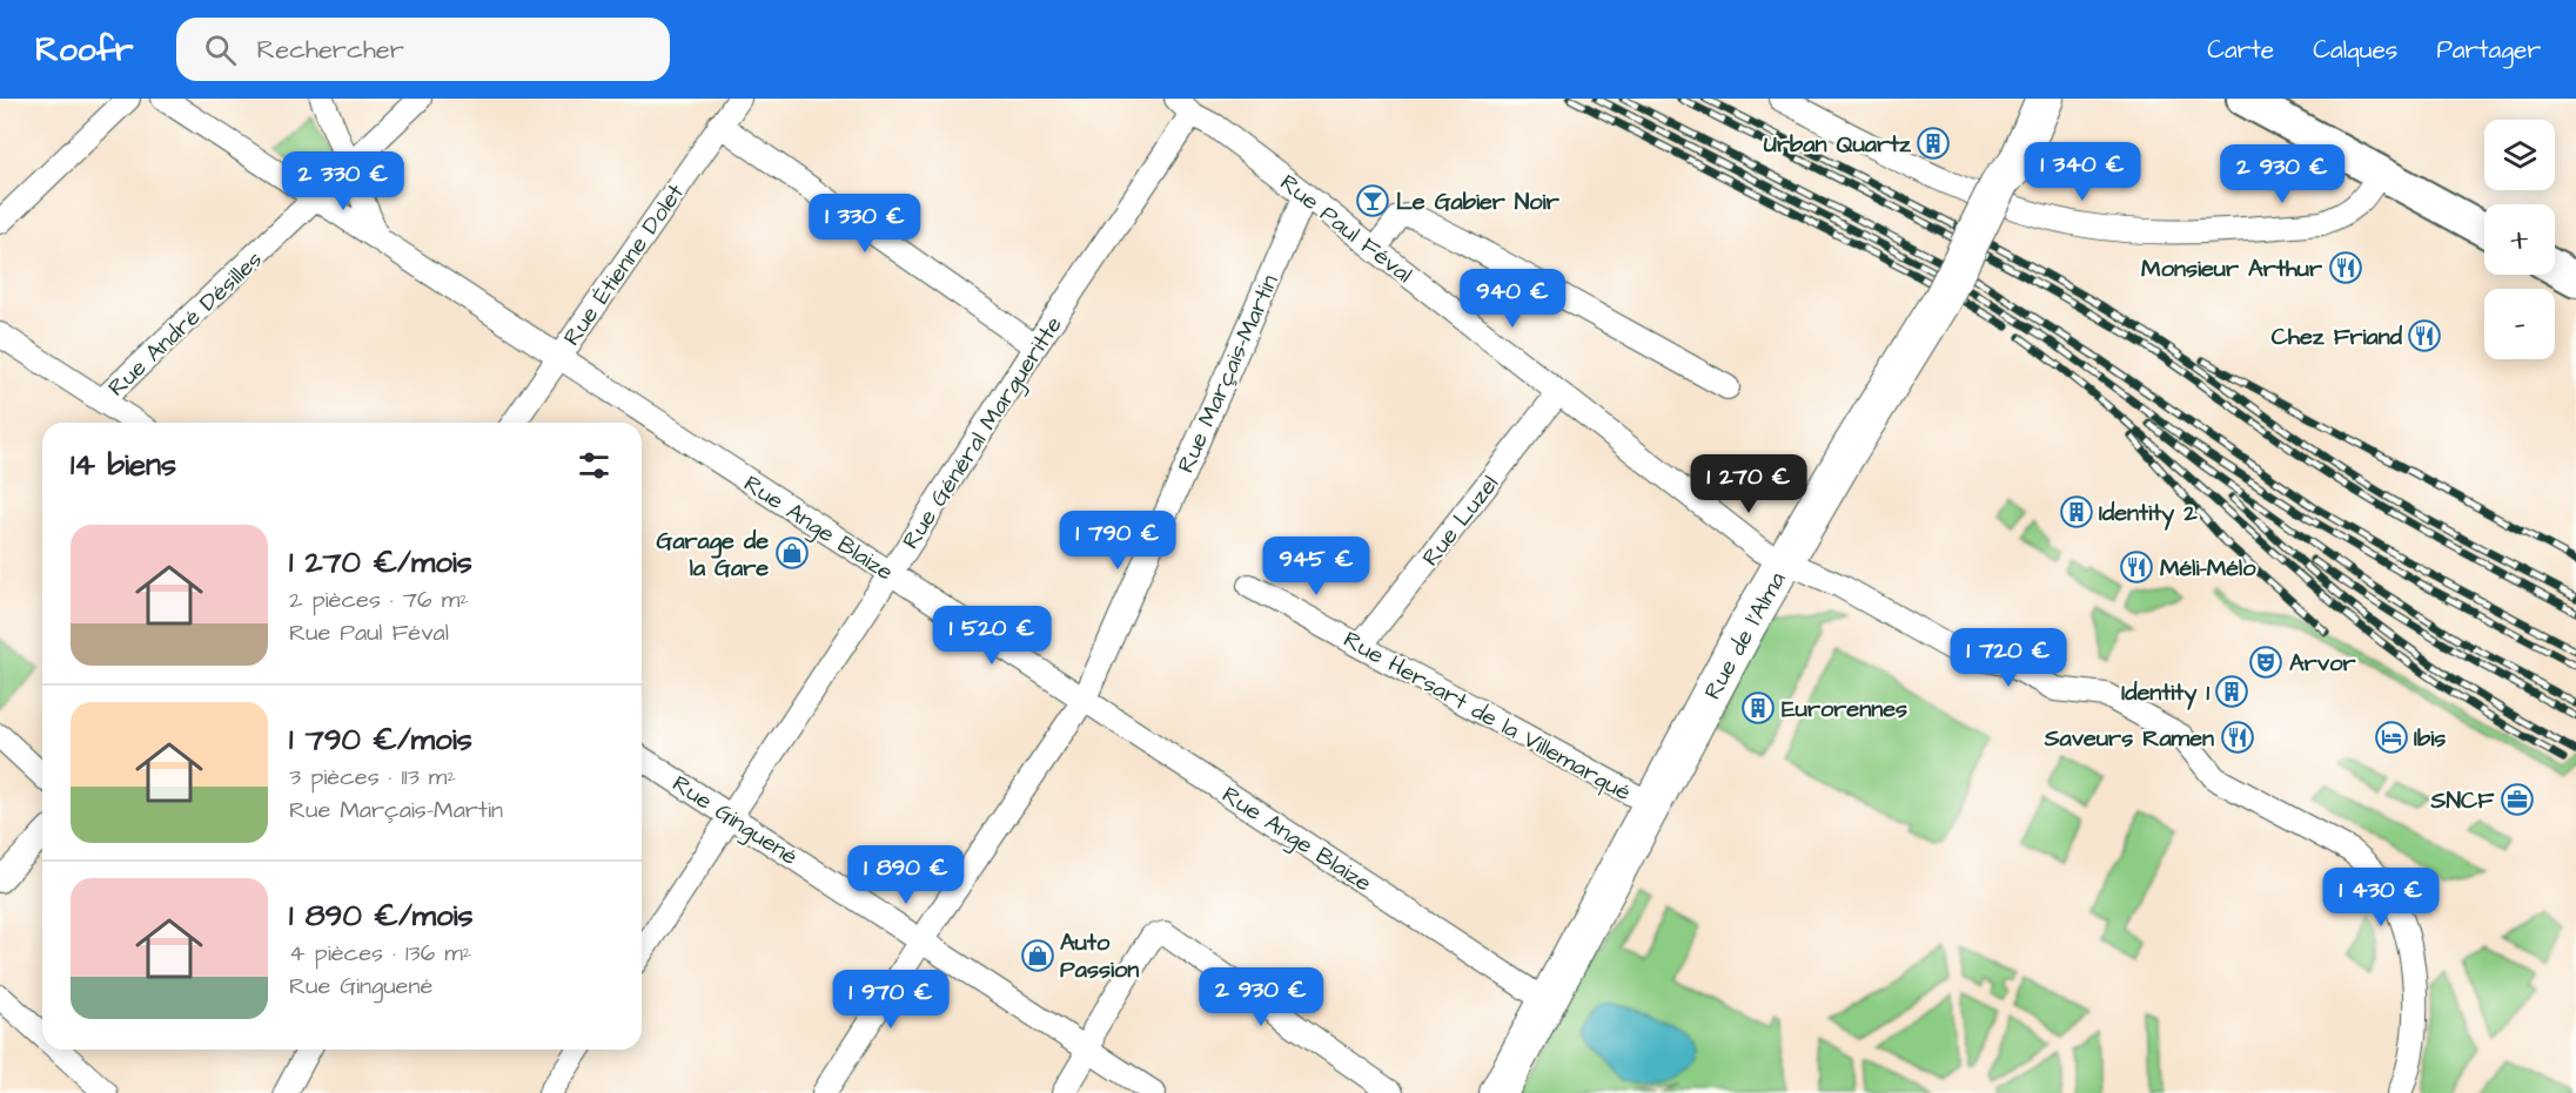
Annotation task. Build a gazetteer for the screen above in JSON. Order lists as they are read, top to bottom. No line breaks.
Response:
{"streets":{"main road":["Rue de l'Alma"],"street":["Rue Paul Féval","Rue Étienne Dolet","Rue André Désilles","Rue Marçais-Martin","Rue Général Margueritte","Rue Luzel","Rue Ange Blaize","Rue Hersart de la Villemarqué","Rue Ginguené"]},"crossings":[["Rue Paul Féval","Rue Marçais-Martin"],["Rue Paul Féval","Rue Général Margueritte"],["Rue Paul Féval","Rue Luzel"],["Rue Paul Féval","Rue de l'Alma"],["Rue Étienne Dolet","Rue Ange Blaize"],["Rue André Désilles","Rue Ange Blaize"],["Rue Marçais-Martin","Rue Ange Blaize"],["Rue Marçais-Martin","Rue Ginguené"],["Rue Général Margueritte","Rue Ange Blaize"],["Rue Général Margueritte","Rue Ginguené"],["Rue Luzel","Rue Hersart de la Villemarqué"],["Rue Ange Blaize","Rue de l'Alma"],["Rue de l'Alma","Rue Hersart de la Villemarqué"]],"places":{"building":["Urban Quartz","Identity 2","Identity 1","Eurorennes"],"bar":["Le Gabier Noir"],"restaurant":["Monsieur Arthur","Chez Friand","Méli-Mélo","Saveurs Ramen"],"shop":["Garage de la Gare","Auto Passion"],"theatre":["Arvor"],"hotel":["Ibis"],"office":["SNCF"]},"page":{"header":"Roofr","search":"Rechercher","nav":["Carte","Calques","Partager"],"map_buttons":["+","−"],"price":["1 340 €","2 930 €","2 330 €","1 330 €","940 €","1 270 €","1 790 €","945 €","1 520 €","1 720 €","1 890 €","1 430 €","2 930 €","1 970 €"],"heading":"14 biens","list":[{"name":"1 270 €/mois","note":"2 pièces · 76 m² · Rue Paul Féval"},{"name":"1 790 €/mois","note":"3 pièces · 113 m² · Rue Marçais-Martin"},{"name":"1 890 €/mois","note":"4 pièces · 136 m² · Rue Ginguené"}]}}
